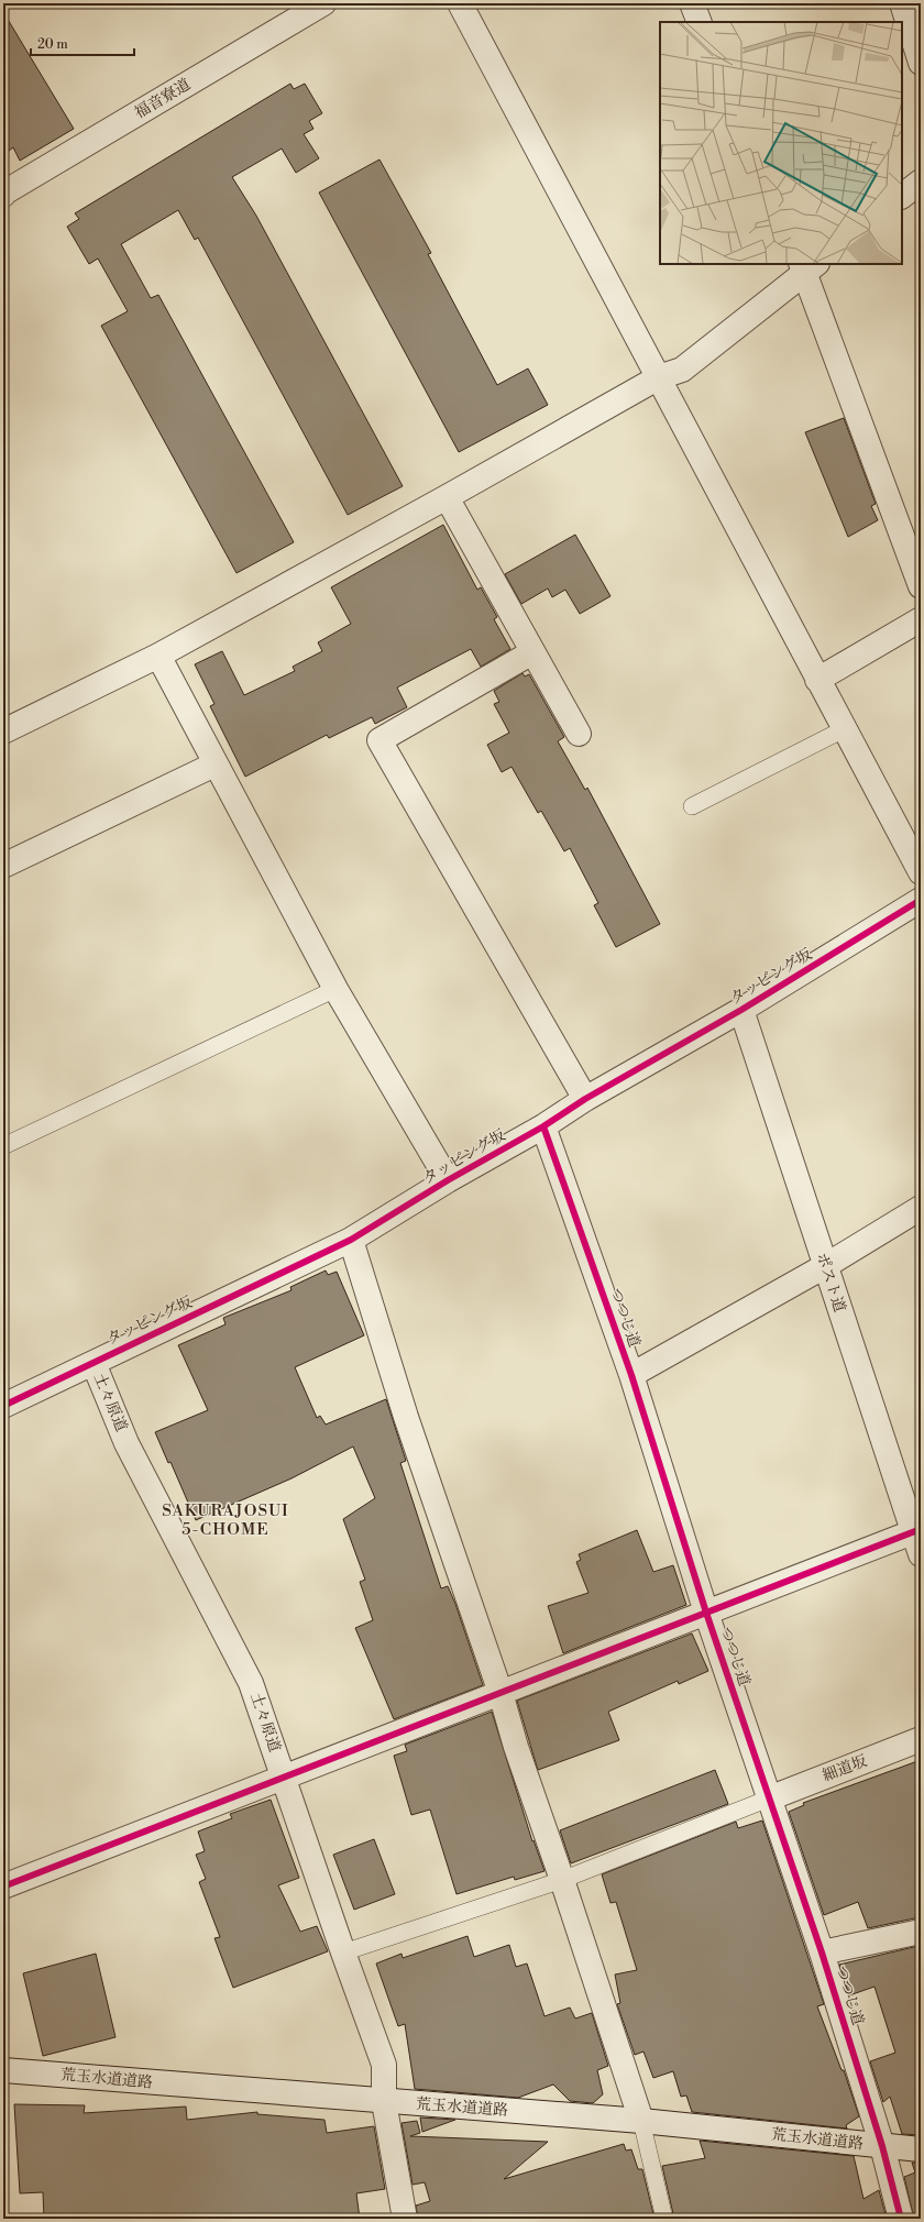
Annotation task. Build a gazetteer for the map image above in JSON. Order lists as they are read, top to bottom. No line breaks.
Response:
{"streets":{"street":["福音寮道","タッピング坂","ポスト道","つつじ道","土々原道","細道坂","荒玉水道道路"]},"crossings":[["タッピング坂","ポスト道"],["タッピング坂","つつじ道"],["タッピング坂","土々原道"],["つつじ道","細道坂"],["つつじ道","荒玉水道道路"],["土々原道","荒玉水道道路"]],"districts":["SAKURAJOSUI 5-CHOME"],"scale_bar":"20 m"}
